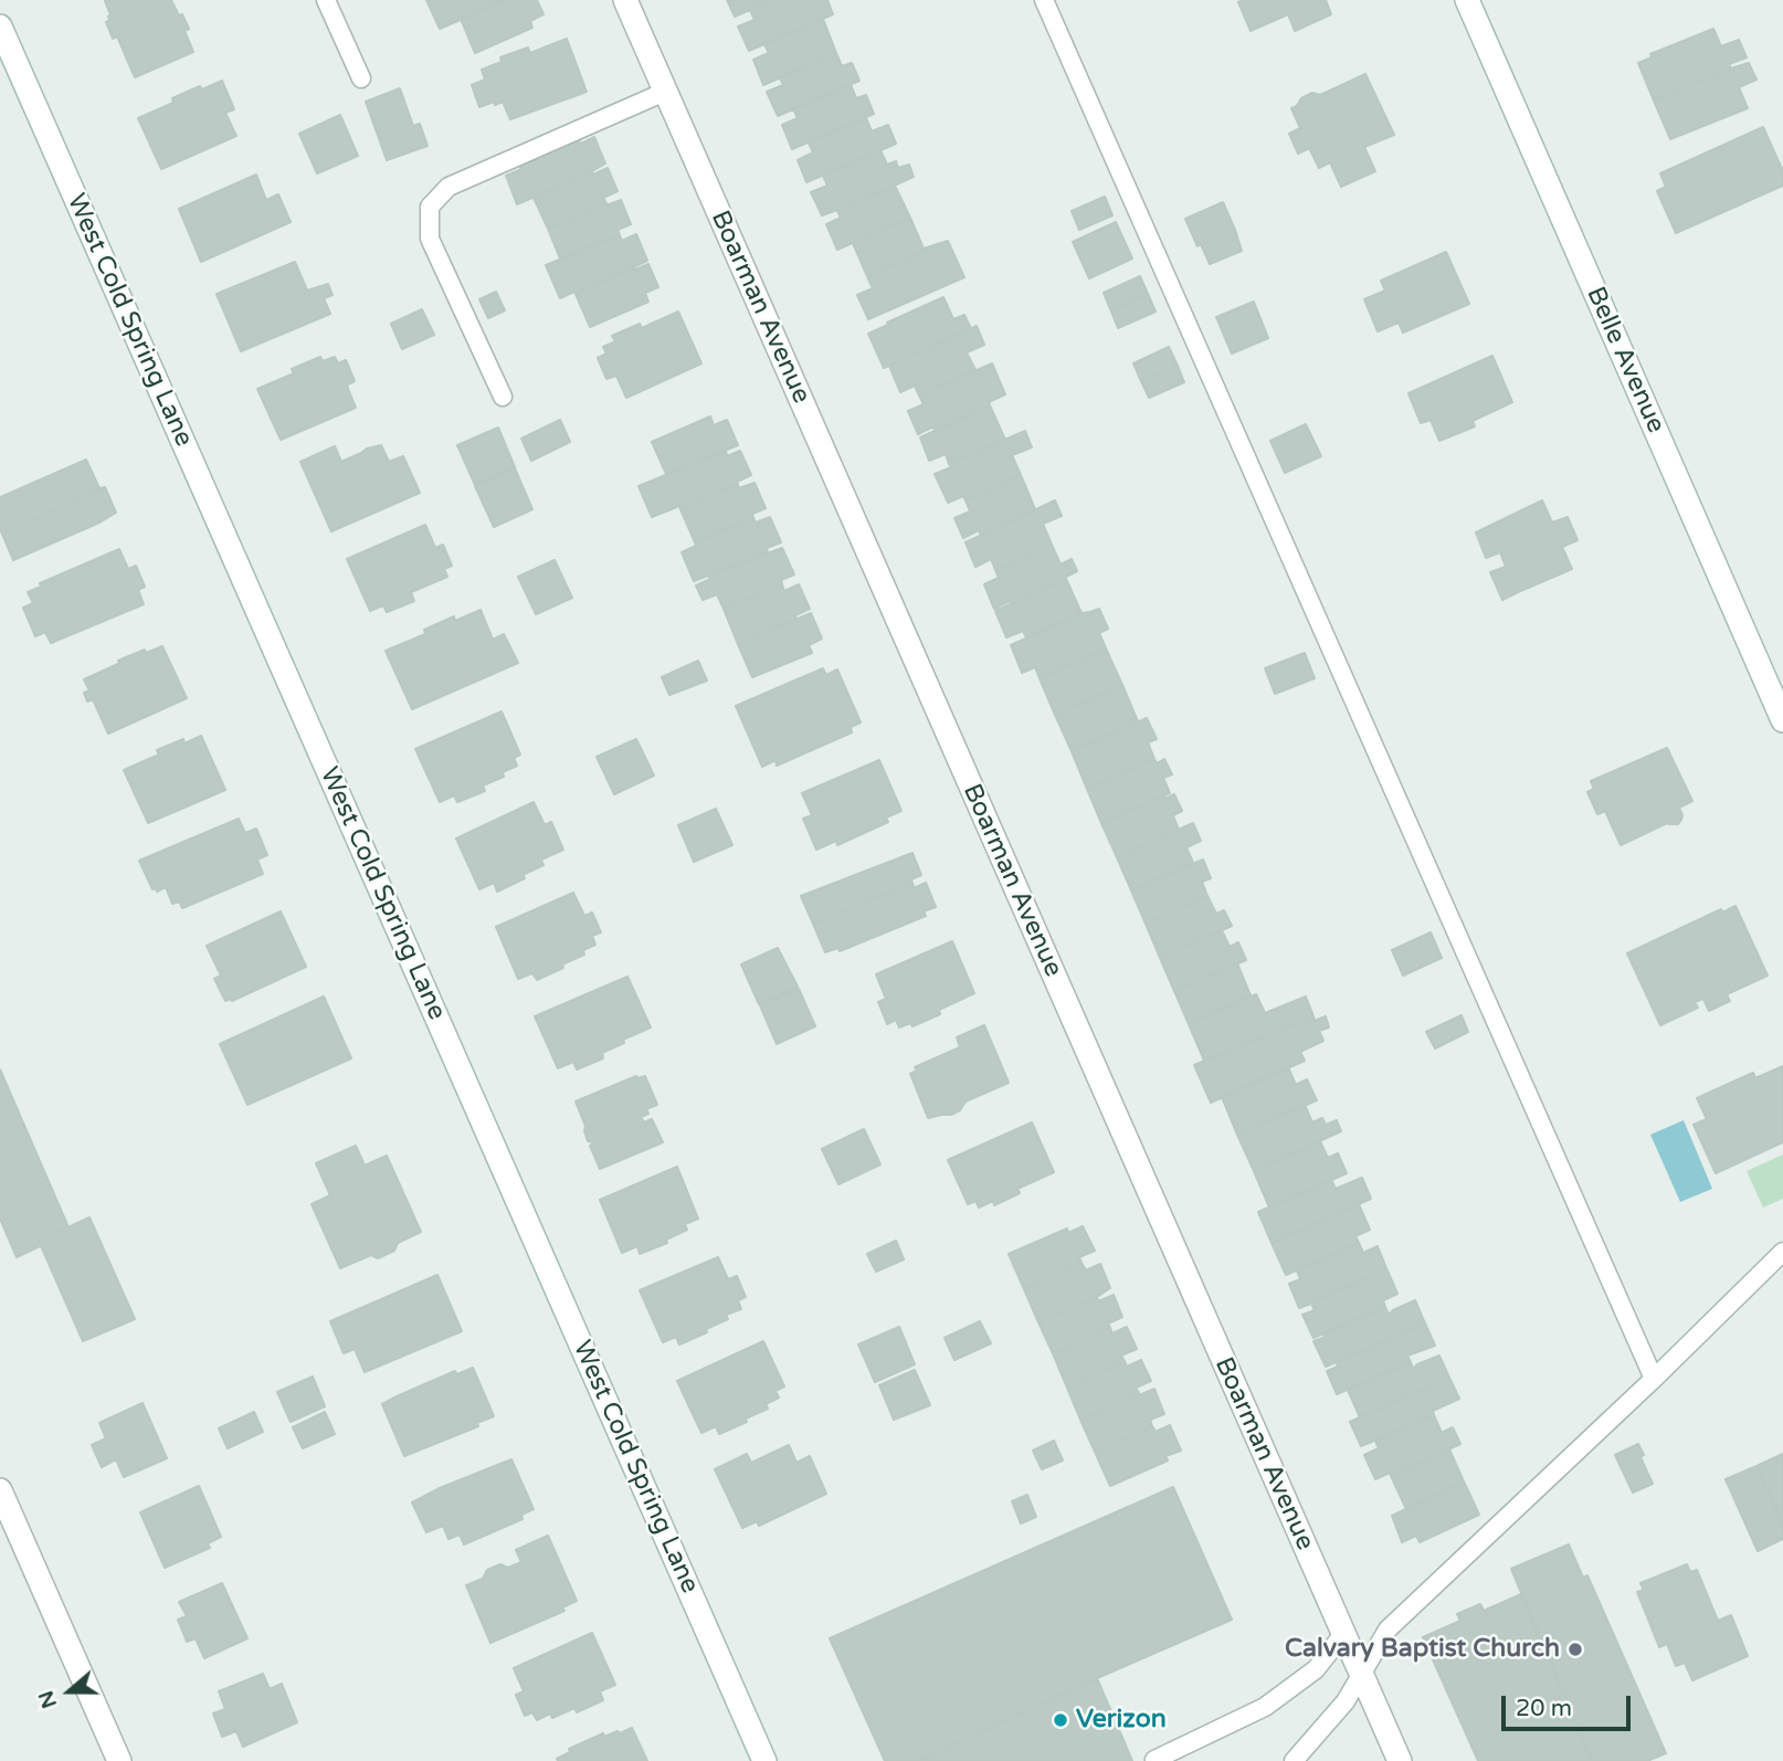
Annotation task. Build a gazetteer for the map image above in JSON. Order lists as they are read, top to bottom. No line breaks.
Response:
{"streets":{"street":["Boarman Avenue","West Cold Spring Lane","Belle Avenue"]},"places":["Calvary Baptist Church","Verizon"],"scale_bar":"20 m","north":"left"}
